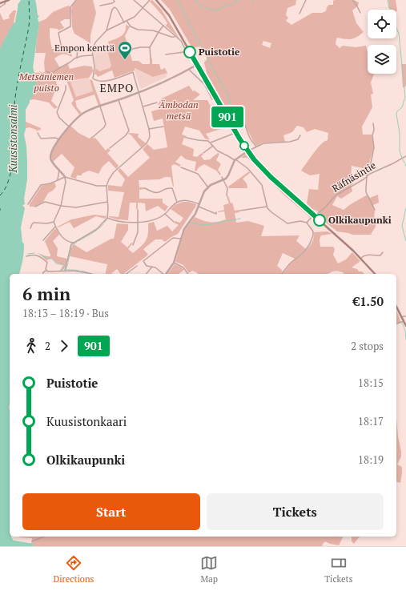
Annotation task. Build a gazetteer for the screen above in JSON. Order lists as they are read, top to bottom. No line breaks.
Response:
{"streets":{"street":["Räfnäsintie"]},"districts":["EMPO"],"water":["Kuusistonsalmi"],"parks":["Metsäniemen puisto","Ämbodan metsä"],"places":{"other":["Puistotie","Olkikaupunki"],"sports":["Empon kenttä"]},"lines":["bus line 901"],"page":{"on_map":"901","heading":["6 min","18:13 – 18:19 · Bus","€1.50"],"legs":["2","901","2 stops"],"list":[{"name":"Puistotie","value":"18:15"},{"name":"Kuusistonkaari","value":"18:17"},{"name":"Olkikaupunki","value":"18:19"}],"buttons":["Start","Tickets"],"tabs":["Directions","Map","Tickets"]}}
